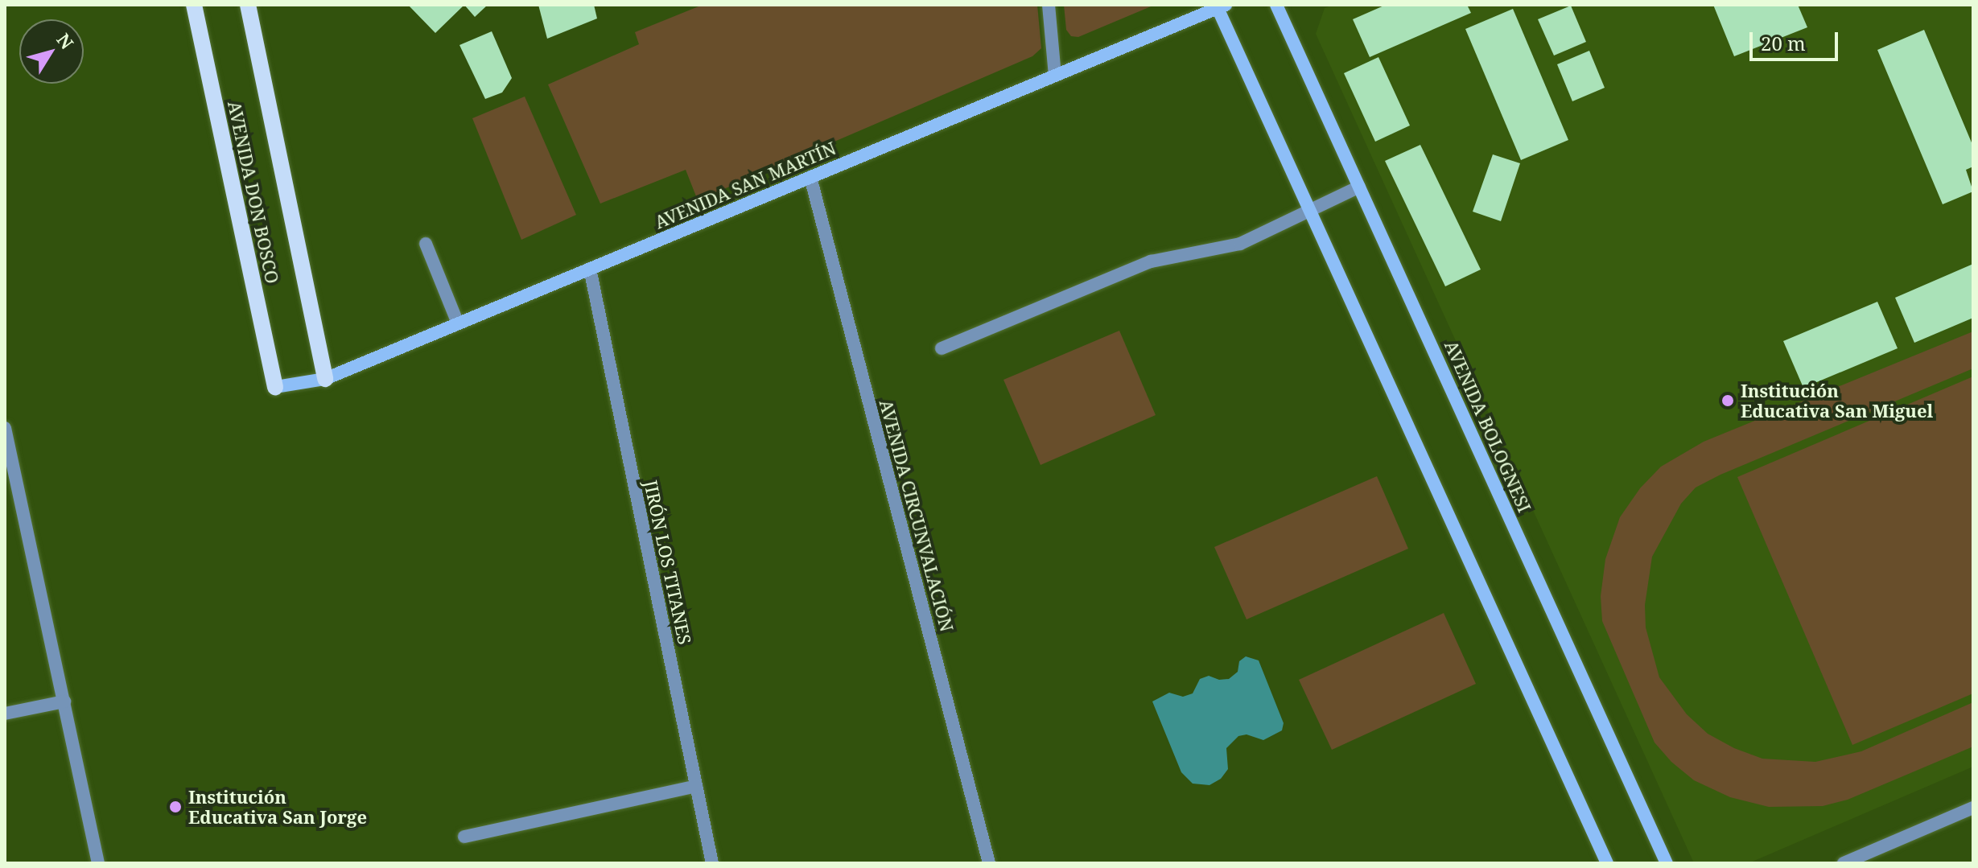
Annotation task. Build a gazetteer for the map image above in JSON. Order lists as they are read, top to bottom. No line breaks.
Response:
{"streets":{"main road":["AVENIDA SAN MARTÍN","AVENIDA DON BOSCO","AVENIDA BOLOGNESI"],"street":["AVENIDA CIRCUNVALACIÓN","JIRÓN LOS TITANES"]},"crossings":[["AVENIDA SAN MARTÍN","AVENIDA DON BOSCO"],["AVENIDA SAN MARTÍN","AVENIDA CIRCUNVALACIÓN"],["AVENIDA SAN MARTÍN","JIRÓN LOS TITANES"]],"places":["Institución Educativa San Miguel","Institución Educativa San Jorge"],"scale_bar":"20 m","north":"top right"}
